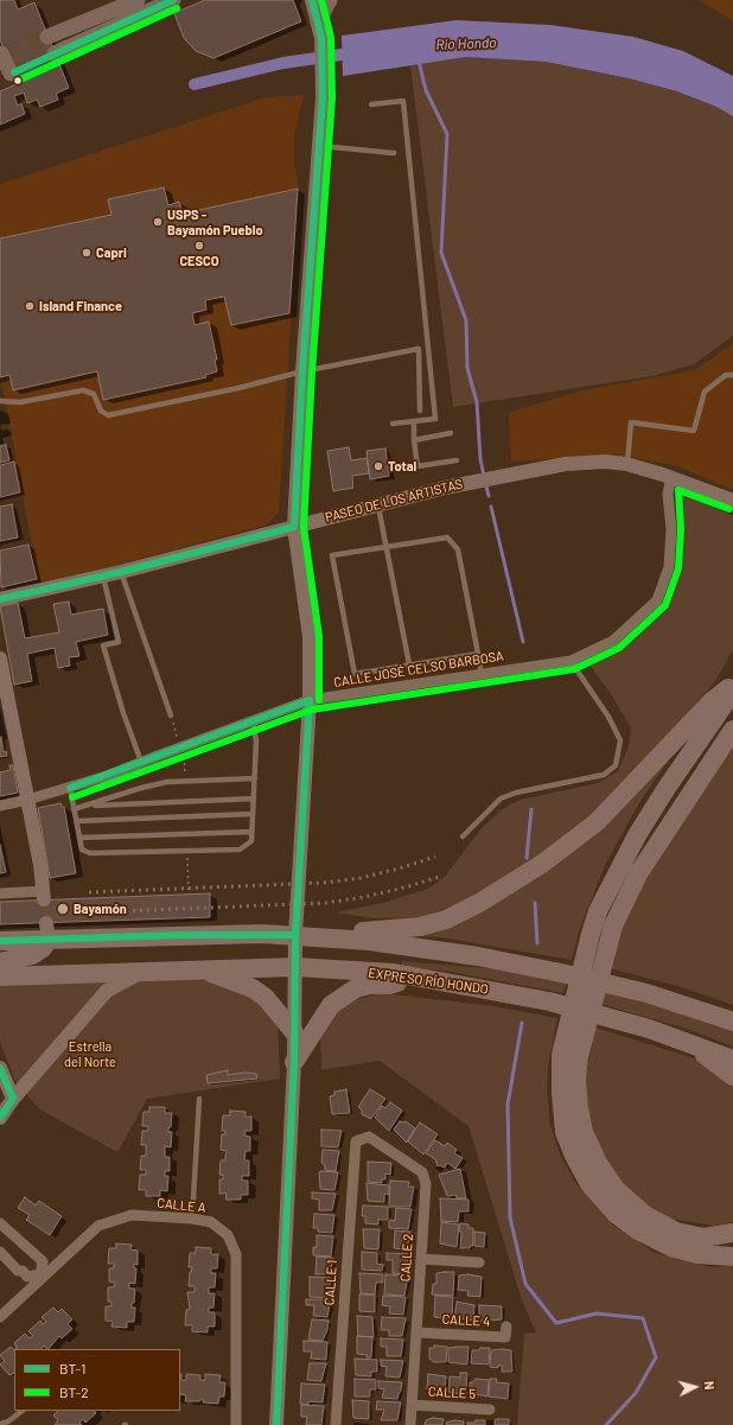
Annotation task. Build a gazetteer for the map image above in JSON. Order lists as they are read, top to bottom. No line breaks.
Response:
{"streets":{"highway":["EXPRESO RÍO HONDO"],"street":["PASEO DE LOS ARTISTAS","CALLE JOSÉ CELSO BARBOSA","CALLE A","CALLE 2","CALLE 1","CALLE 4","CALLE 5"]},"crossings":[["PASEO DE LOS ARTISTAS","CALLE JOSÉ CELSO BARBOSA"],["CALLE 2","CALLE 1"],["CALLE 2","CALLE 4"],["CALLE 2","CALLE 5"]],"water":["Río Hondo"],"parks":["Estrella del Norte"],"places":["USPS - Bayamón Pueblo","CESCO","Capri","Island Finance","Total","Bayamón"],"lines":["transit line BT-1","transit line BT-2"],"legend":["BT-1","BT-2"],"north":"right"}
